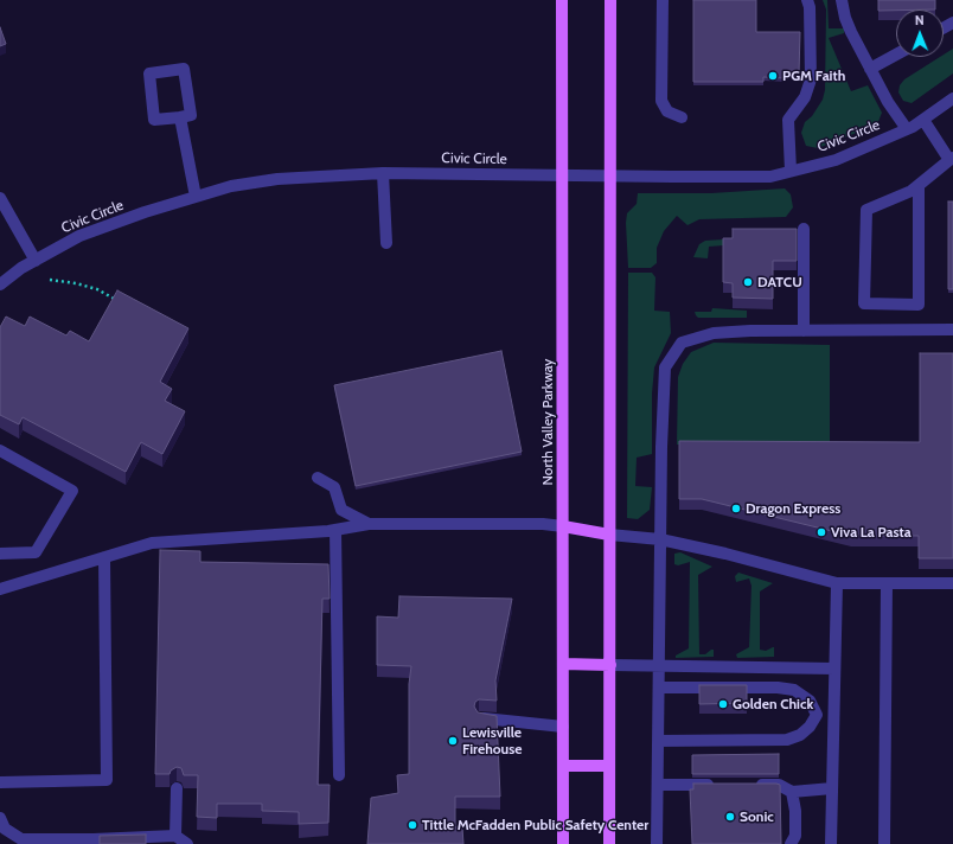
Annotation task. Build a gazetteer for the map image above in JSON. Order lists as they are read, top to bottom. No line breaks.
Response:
{"streets":{"main road":["North Valley Parkway"],"street":["Civic Circle"]},"crossings":[["Civic Circle","North Valley Parkway"]],"places":["PGM Faith","DATCU","Dragon Express","Viva La Pasta","Golden Chick","Lewisville Firehouse","Sonic","Tittle McFadden Public Safety Center"],"north":"top"}
